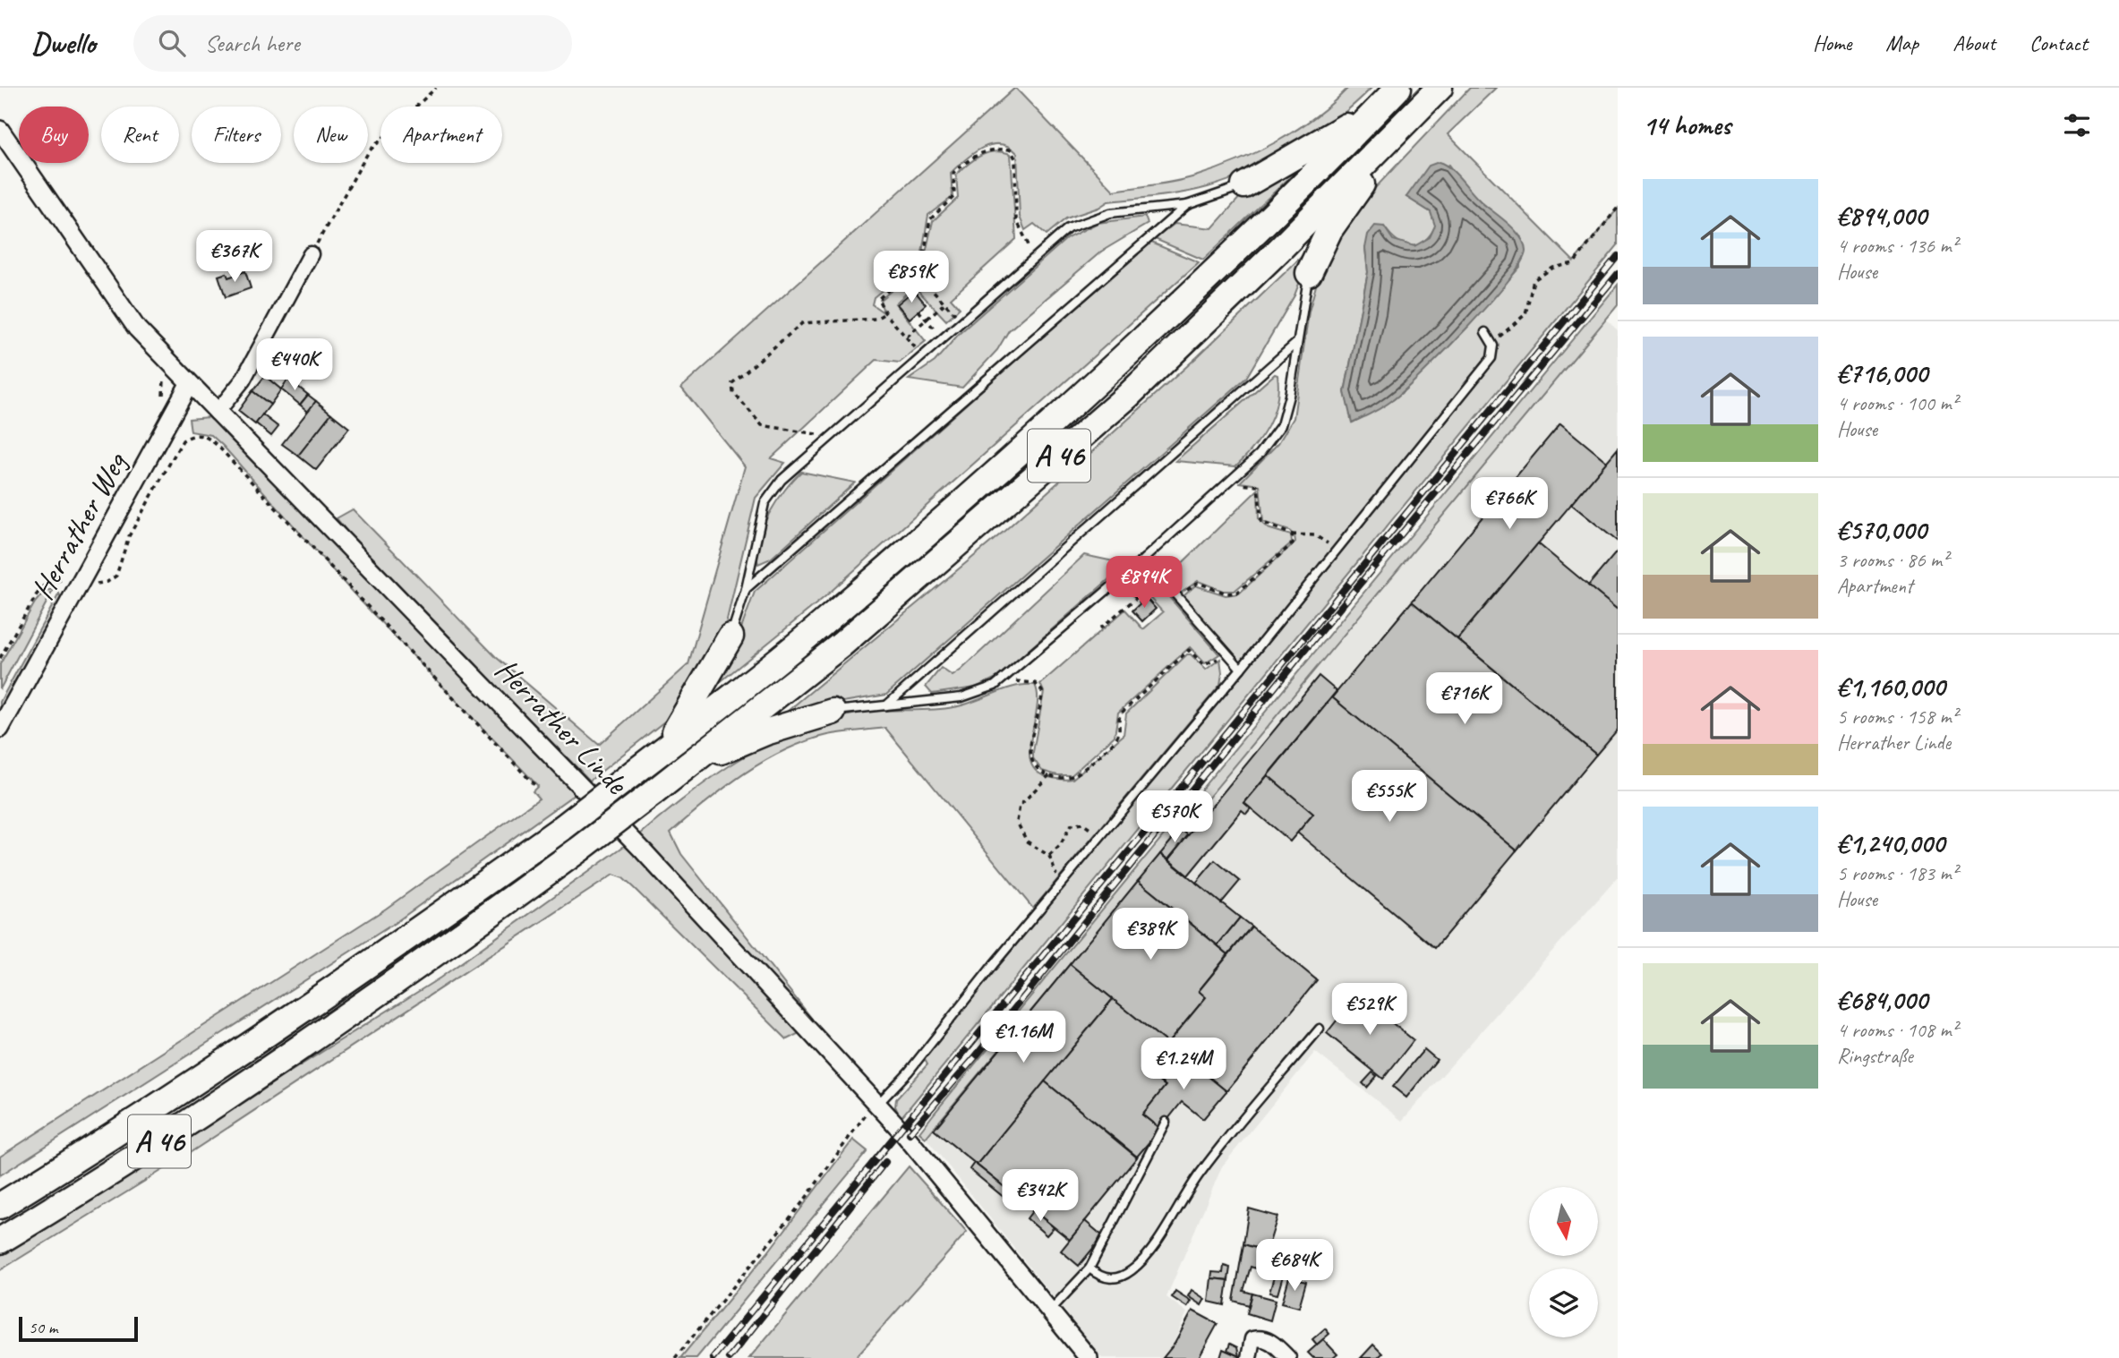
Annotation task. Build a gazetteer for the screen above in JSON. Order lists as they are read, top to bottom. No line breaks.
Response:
{"streets":{"highway":["A 46"],"street":["Herrather Weg","Herrather Linde"]},"crossings":[["Herrather Weg","Herrather Linde"]],"scale_bar":"50 m","north":"bottom","page":{"header":"Dwello","search":"Search here","nav":["Home","Map","About","Contact"],"heading":"14 homes","chip":["Buy","Rent","Filters","New","Apartment"],"list":[{"name":"€894,000","note":"4 rooms · 136 m² · House"},{"name":"€716,000","note":"4 rooms · 100 m² · House"},{"name":"€570,000","note":"3 rooms · 86 m² · Apartment"},{"name":"€1,160,000","note":"5 rooms · 158 m² · Herrather Linde"},{"name":"€1,240,000","note":"5 rooms · 183 m² · House"},{"name":"€684,000","note":"4 rooms · 108 m² · Ringstraße"}],"price":["€367K","€859K","€440K","€766K","€894K","€716K","€555K","€570K","€389K","€529K","€1.16M","€1.24M","€342K","€684K"],"scale":"50 m"}}
